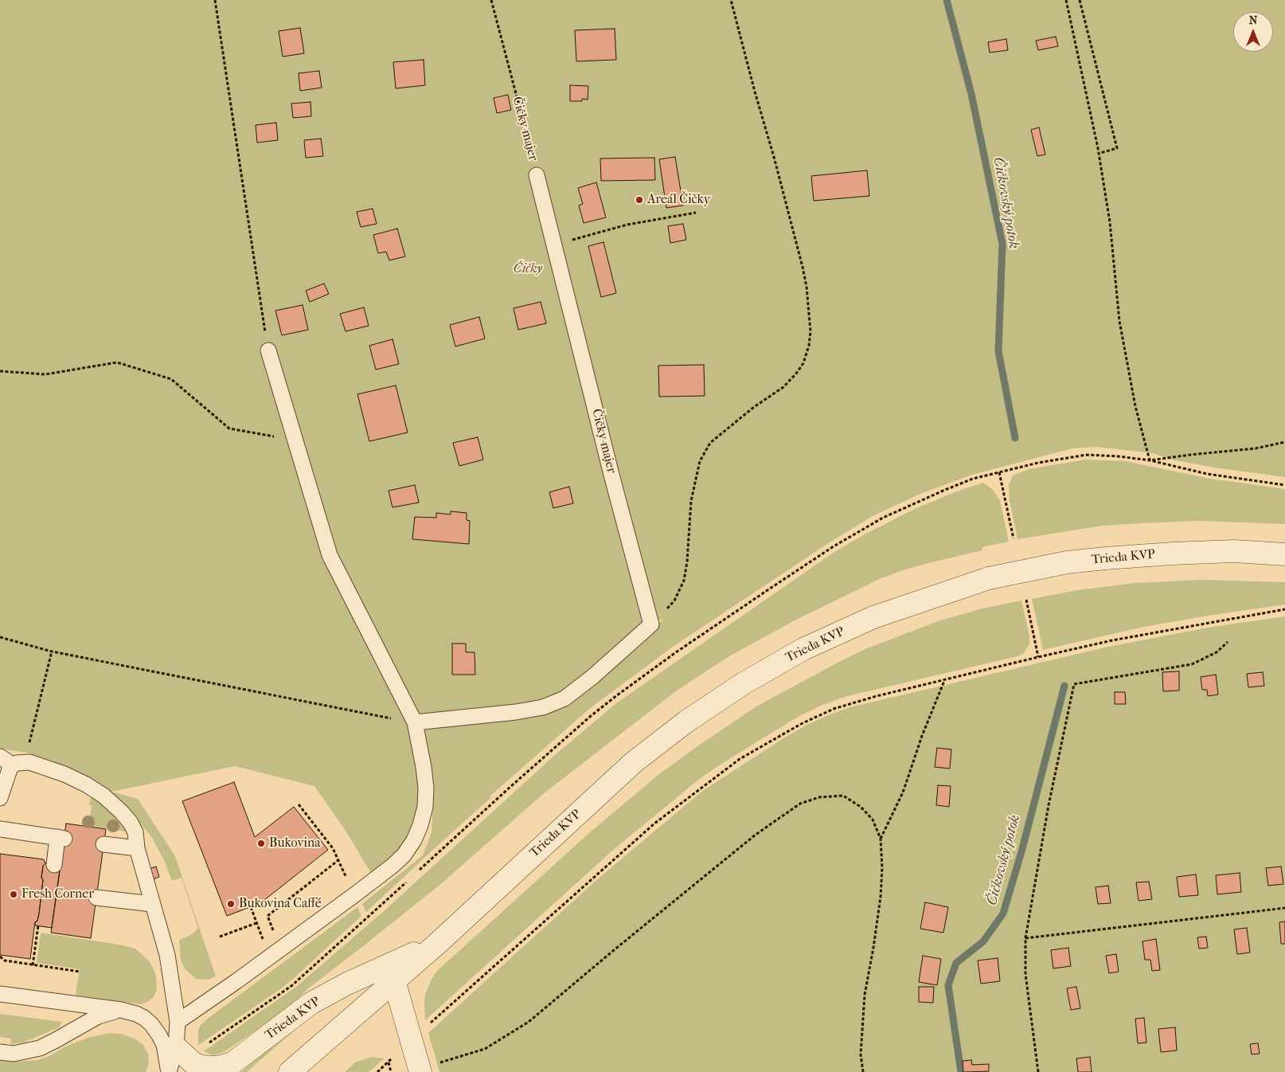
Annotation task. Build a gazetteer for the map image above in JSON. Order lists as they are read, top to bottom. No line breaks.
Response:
{"streets":{"street":["Trieda KVP"],"lane":["Čičky-majer"]},"water":["Čičkovský potok"],"parks":["Čičky"],"places":["Areál Čičky","Bukovina","Fresh Corner","Bukovina Caffé"],"north":"top"}
